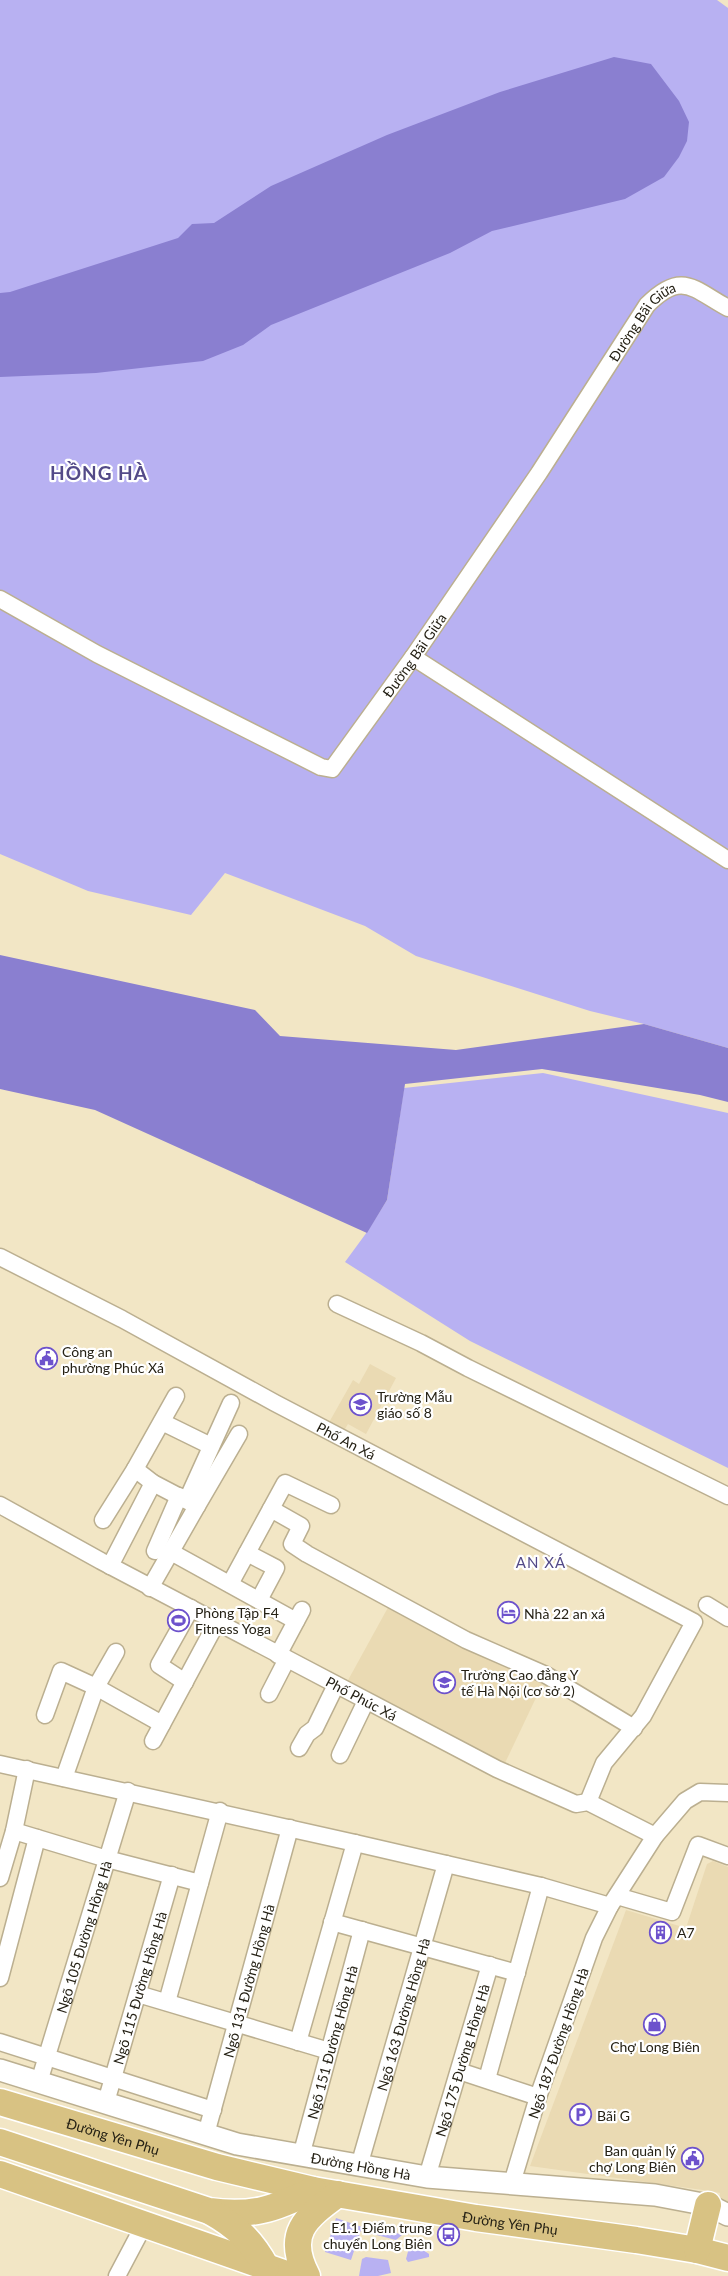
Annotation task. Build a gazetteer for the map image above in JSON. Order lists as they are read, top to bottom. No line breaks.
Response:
{"streets":{"main road":["Đường Yên Phụ"],"street":["Đường Bãi Giữa","Phố An Xá","Phố Phúc Xá","Ngõ 105 Đường Hồng Hà","Ngõ 131 Đường Hồng Hà","Ngõ 115 Đường Hồng Hà","Ngõ 163 Đường Hồng Hà","Ngõ 151 Đường Hồng Hà","Ngõ 187 Đường Hồng Hà","Ngõ 175 Đường Hồng Hà","Đường Hồng Hà"]},"crossings":[["Ngõ 105 Đường Hồng Hà","Đường Hồng Hà"],["Ngõ 131 Đường Hồng Hà","Đường Hồng Hà"],["Ngõ 115 Đường Hồng Hà","Đường Hồng Hà"],["Ngõ 163 Đường Hồng Hà","Đường Hồng Hà"],["Ngõ 151 Đường Hồng Hà","Đường Hồng Hà"],["Ngõ 187 Đường Hồng Hà","Đường Hồng Hà"],["Ngõ 175 Đường Hồng Hà","Đường Hồng Hà"]],"districts":["HỒNG HÀ","AN XÁ"],"places":{"public building":["Công an phường Phúc Xá","Ban quản lý chợ Long Biên"],"school or university":["Trường Mẫu giáo số 8","Trường Cao đẳng Y tế Hà Nội (cơ sở 2)"],"hotel":["Nhà 22 an xá"],"sports":["Phòng Tập F4 Fitness Yoga"],"building":["A7"],"shop":["Chợ Long Biên"],"parking":["Bãi G"],"bus stop":["E1.1 Điểm trung chuyển Long Biên"]}}
